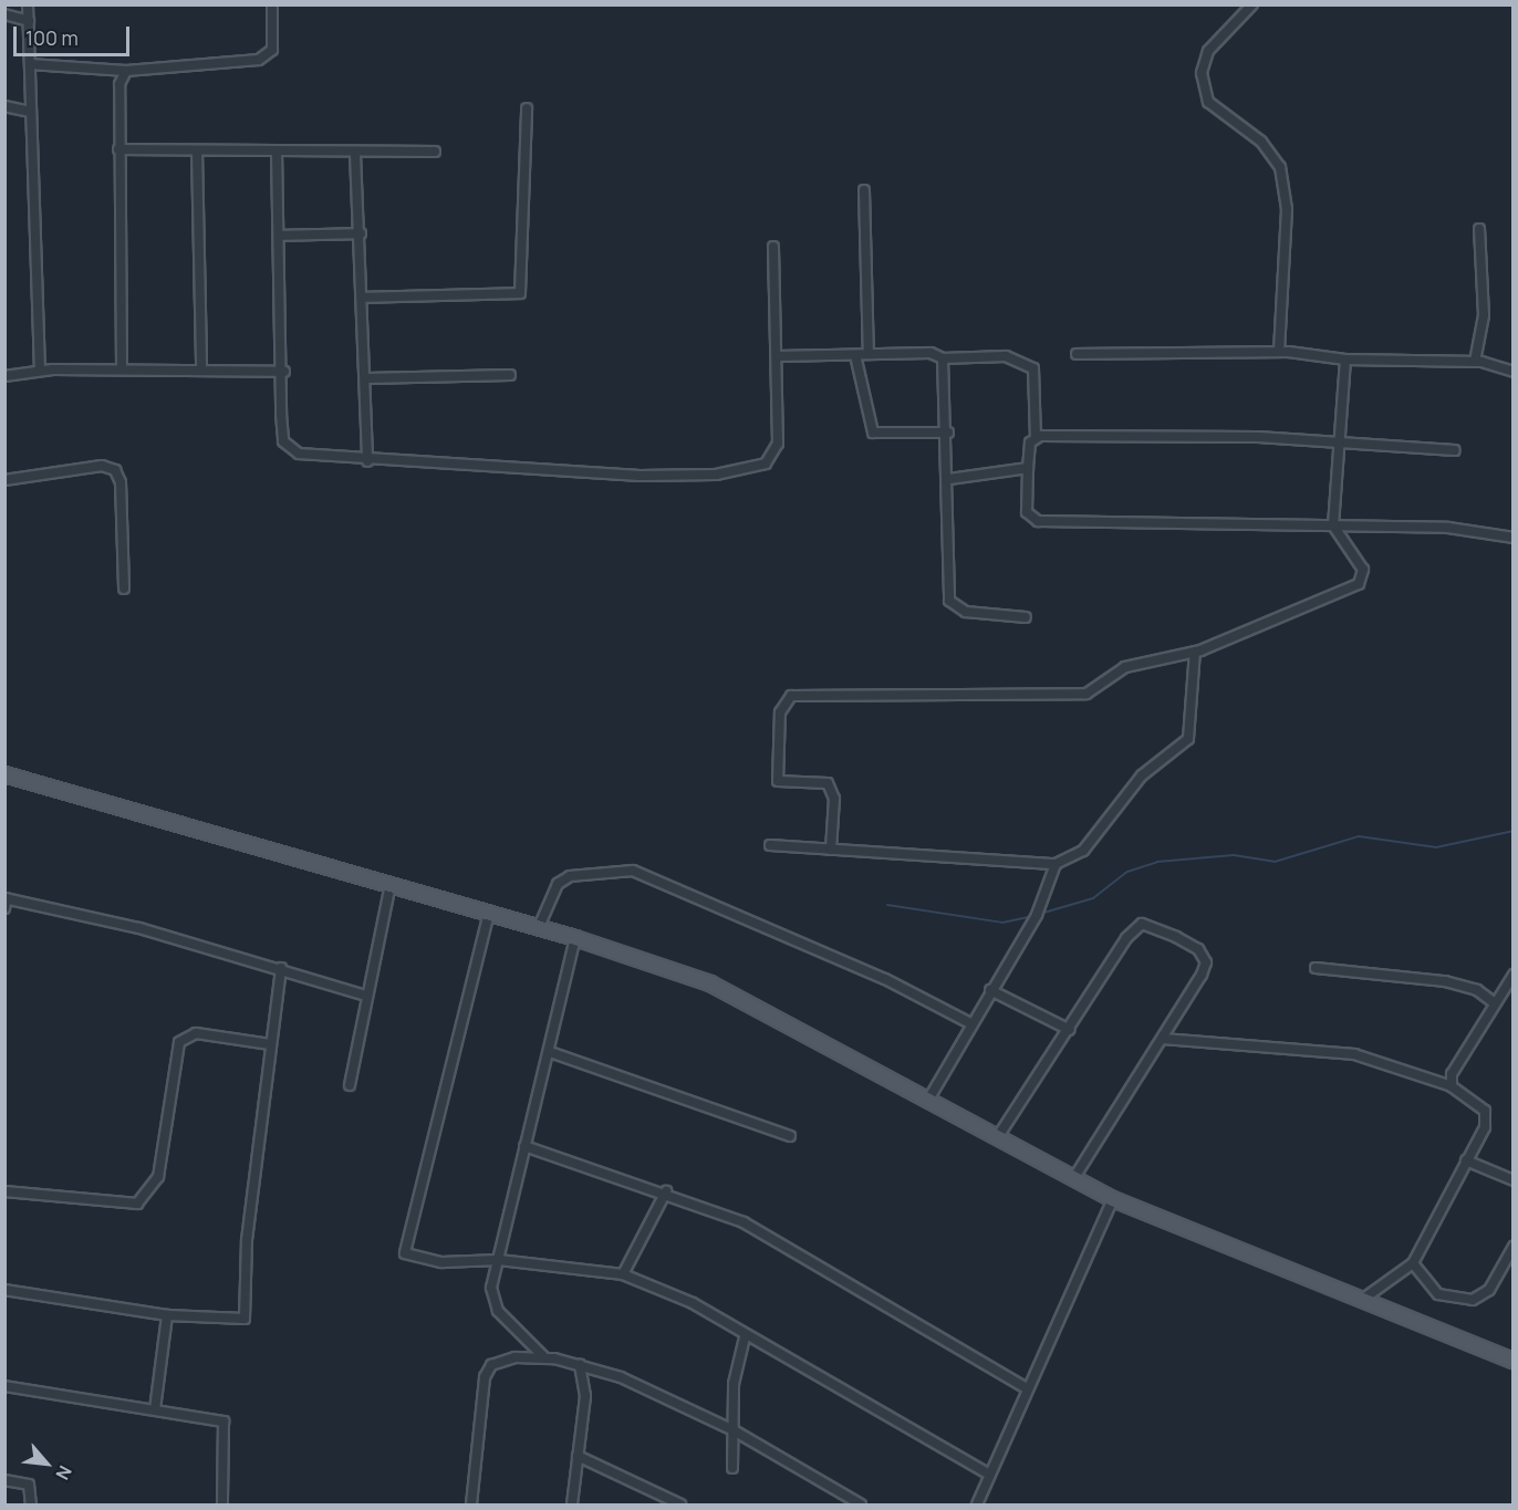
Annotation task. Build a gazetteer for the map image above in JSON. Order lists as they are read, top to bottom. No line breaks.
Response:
{"scale_bar":"100 m","north":"bottom right"}
